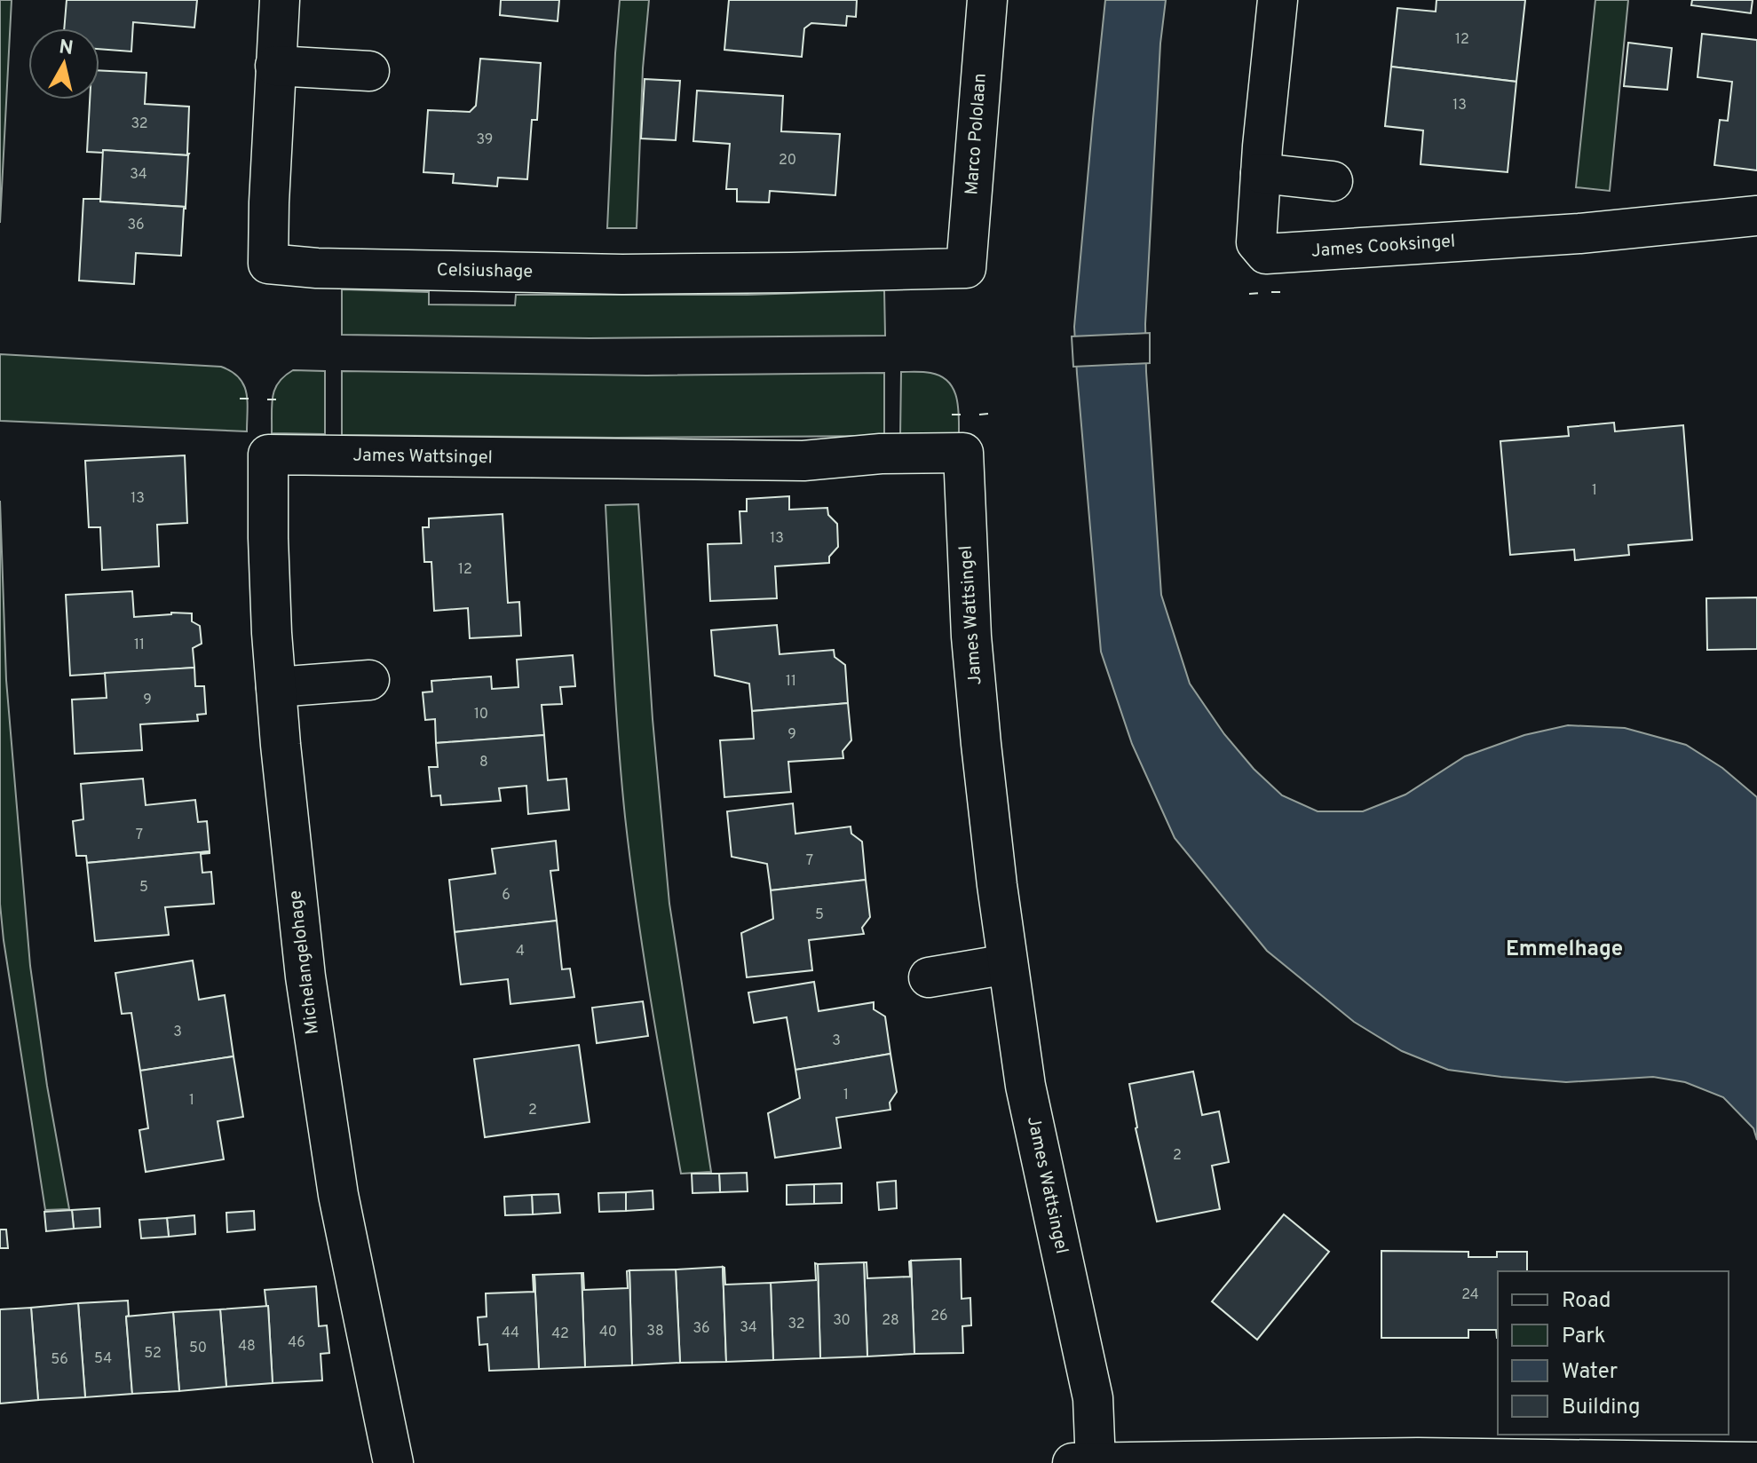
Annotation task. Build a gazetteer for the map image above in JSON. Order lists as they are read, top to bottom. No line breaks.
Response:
{"streets":{"street":["Marco Pololaan","James Cooksingel","Celsiushage","James Wattsingel","Michelangelohage"]},"crossings":[["Marco Pololaan","Celsiushage"],["James Wattsingel","Michelangelohage"]],"districts":["Emmelhage"],"house_numbers":["12","13","32","39","20","34","36","1","13","13","12","11","11","9","10","9","8","7","7","5","6","5","4","3","3","1","1","2","2","24","26","30","28","32","34","36","38","40","44","42","46","48","50","52","54","56"],"legend":["Road","Park","Water","Building"],"north":"top"}
